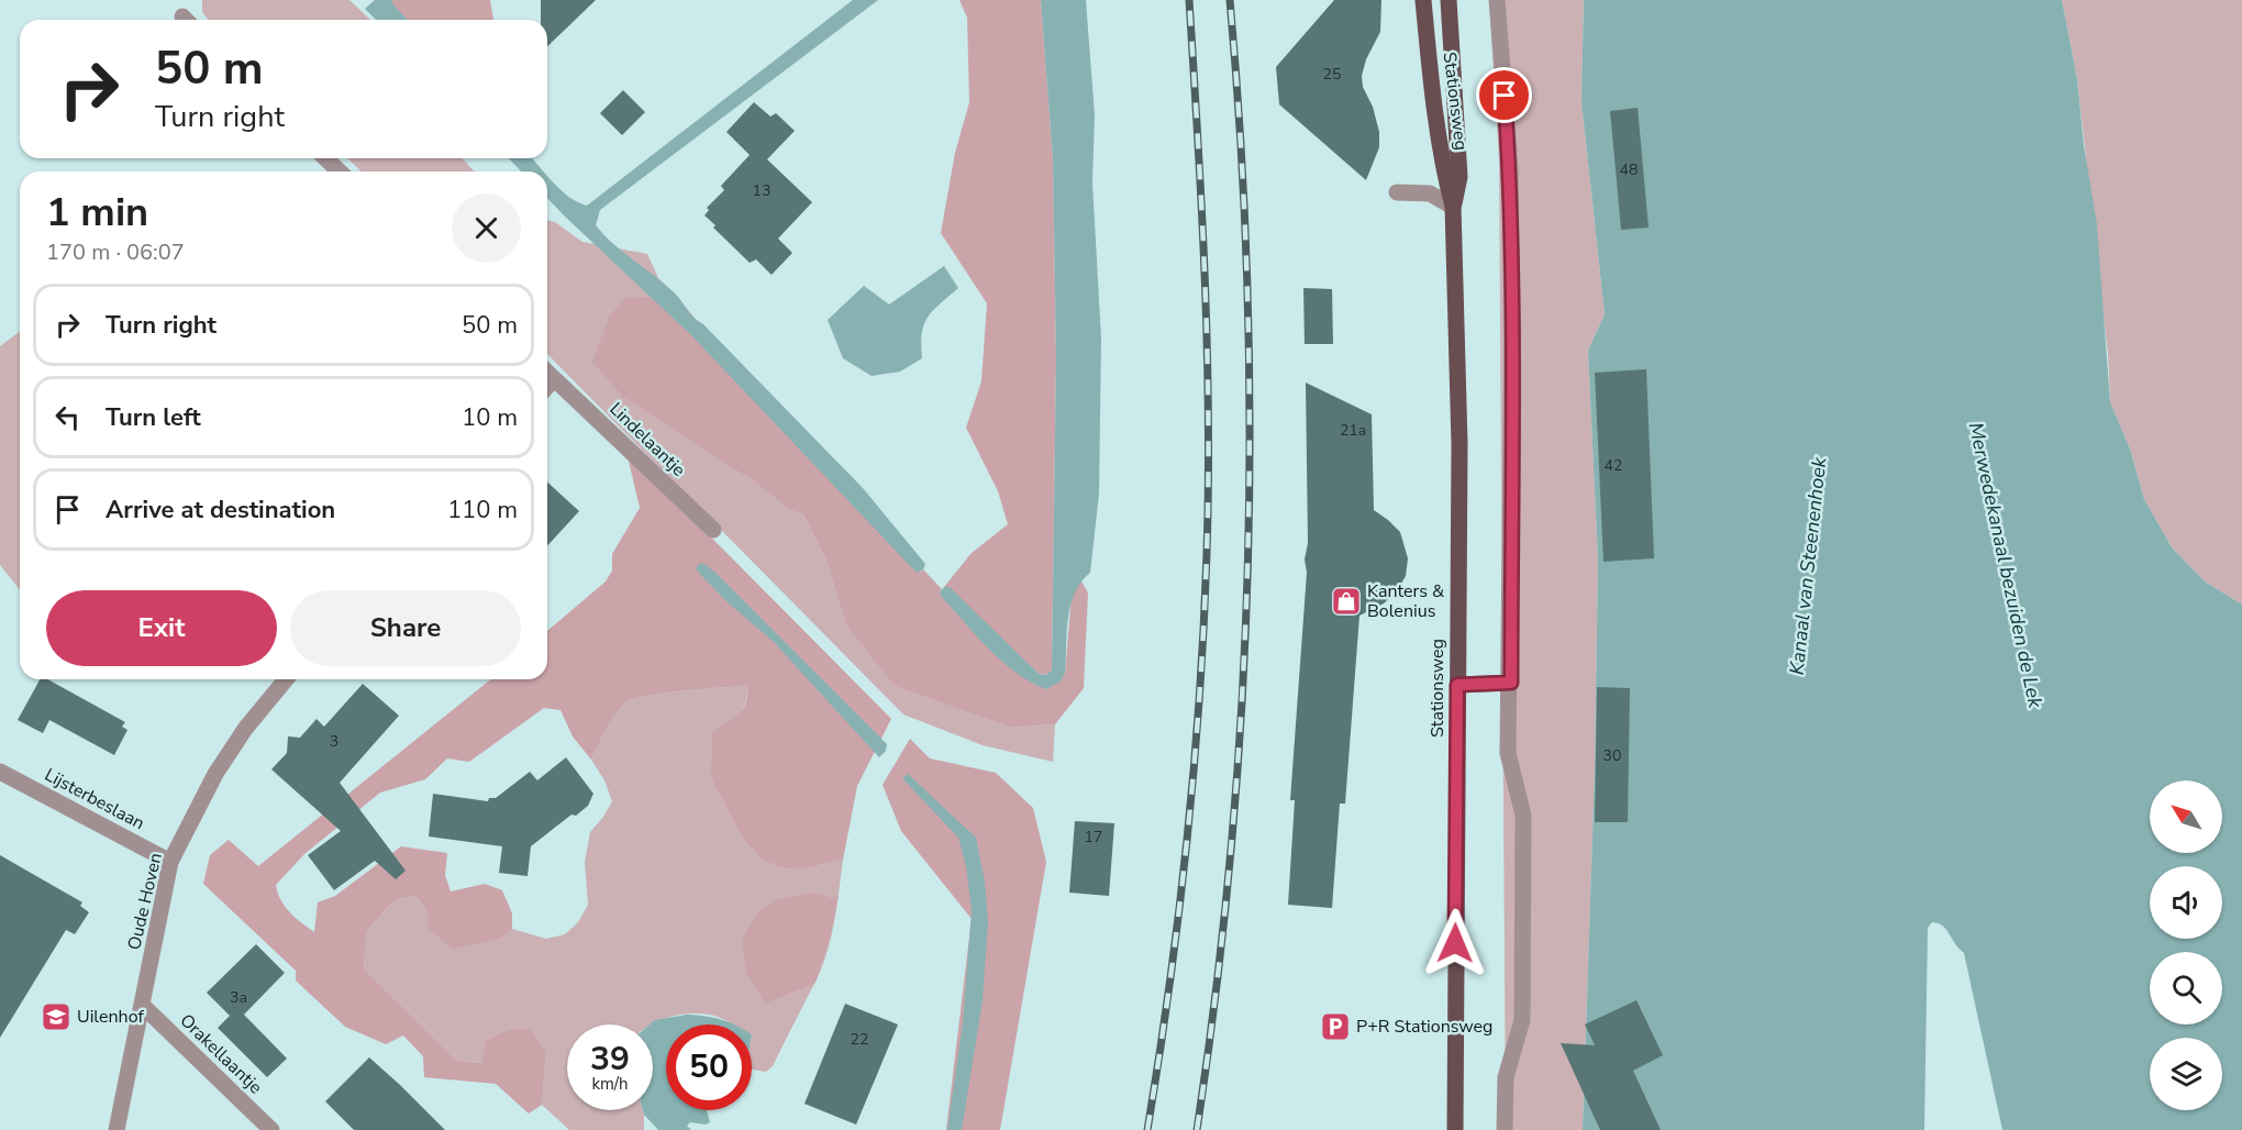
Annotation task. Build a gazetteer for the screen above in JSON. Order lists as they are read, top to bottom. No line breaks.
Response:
{"streets":{"main road":["Stationsweg"],"street":["Lindelaantje","Lijsterbeslaan","Oude Hoven","Orakellaantje"]},"crossings":[["Lijsterbeslaan","Oude Hoven"],["Oude Hoven","Orakellaantje"]],"water":["Merwedekanaal bezuiden de Lek","Kanaal van Steenenhoek"],"places":{"shop":["Kanters & Bolenius"],"school or university":["Uilenhof"],"parking":["P+R Stationsweg"]},"house_numbers":["25","48","13","21a","42","3","30","17","3a","22"],"north":"top left","page":{"turn":["50 m","Turn right"],"heading":["1 min","170 m · 06:07"],"list":[{"name":"Turn right","value":"50 m"},{"name":"Turn left","value":"10 m"},{"name":"Arrive at destination","value":"110 m"}],"buttons":["Exit","Share"],"speed":"39 km/h","limit":"50"}}
